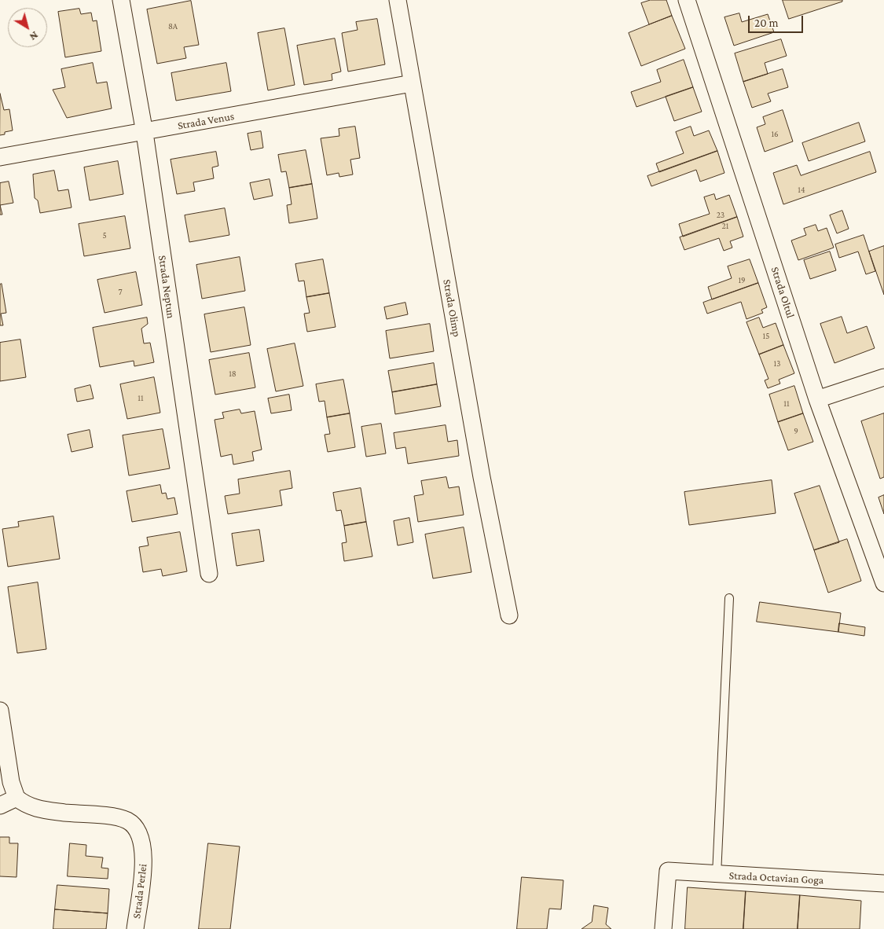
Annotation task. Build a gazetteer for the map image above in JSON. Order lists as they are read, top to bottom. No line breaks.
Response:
{"streets":{"street":["Strada Venus","Strada Neptun","Strada Oltul","Strada Olimp","Strada Octavian Goga","Strada Perlei"]},"crossings":[["Strada Venus","Strada Neptun"],["Strada Venus","Strada Olimp"]],"house_numbers":["8A","16","14","23","21","5","19","7","15","13","18","11","11","9"],"scale_bar":"20 m","north":"bottom right"}
